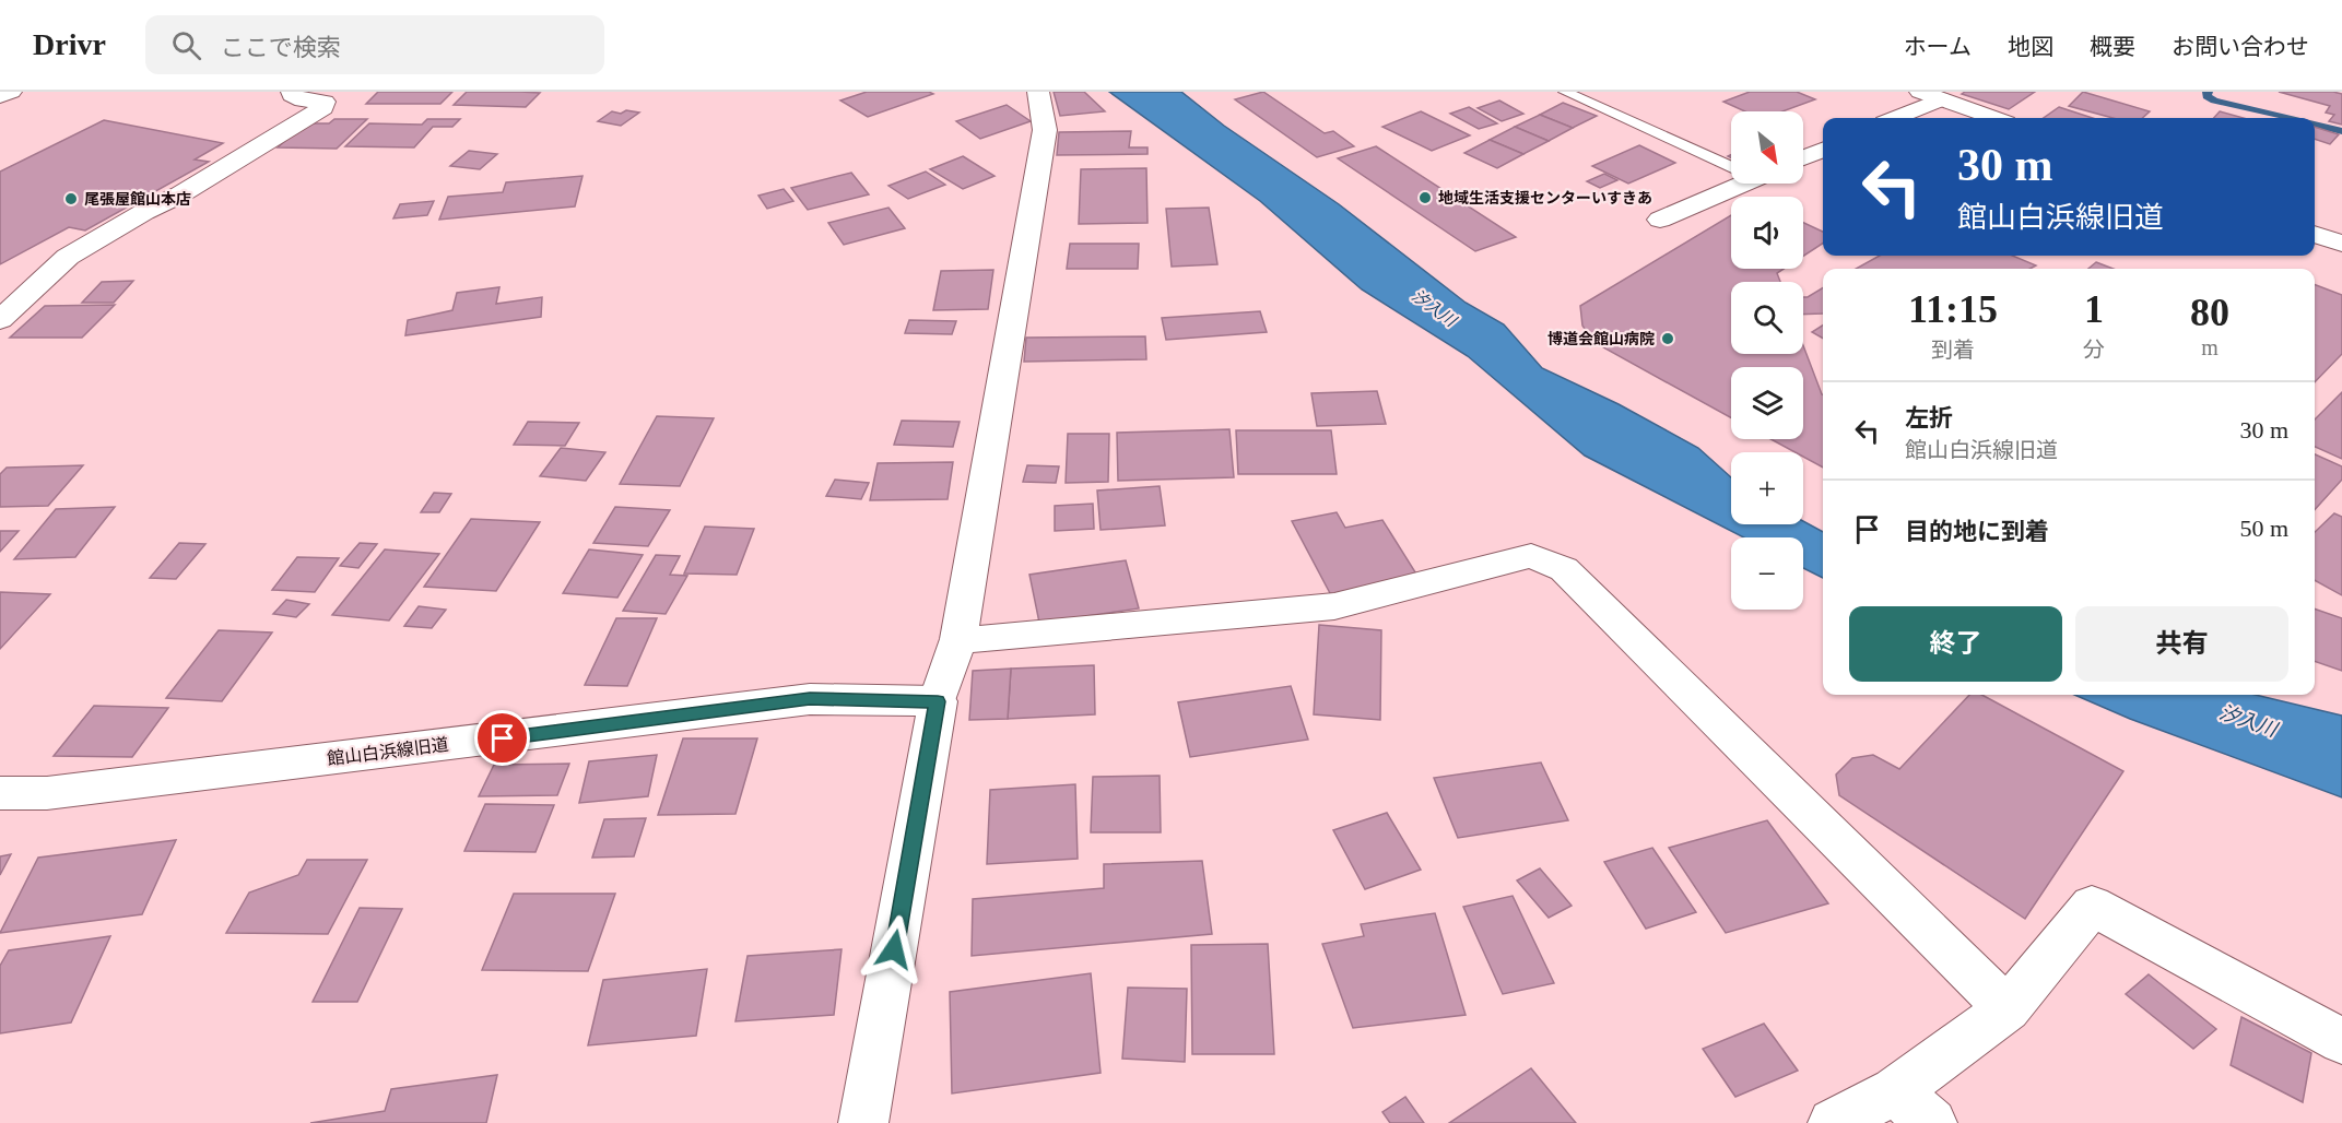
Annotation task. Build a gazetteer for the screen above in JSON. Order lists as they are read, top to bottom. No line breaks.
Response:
{"streets":{"street":["館山白浜線旧道"]},"water":["汐入川"],"places":["地域生活支援センターいすきあ","尾張屋館山本店","博道会館山病院"],"north":"bottom right","page":{"header":"Drivr","search":"ここで検索","nav":["ホーム","地図","概要","お問い合わせ"],"map_buttons":["+","−"],"turn":["30 m","館山白浜線旧道"],"eta":["11:15","到着","1","分","80","m"],"list":[{"name":"左折","note":"館山白浜線旧道","value":"30 m"},{"name":"目的地に到着","value":"50 m"}],"buttons":["終了","共有"]}}
